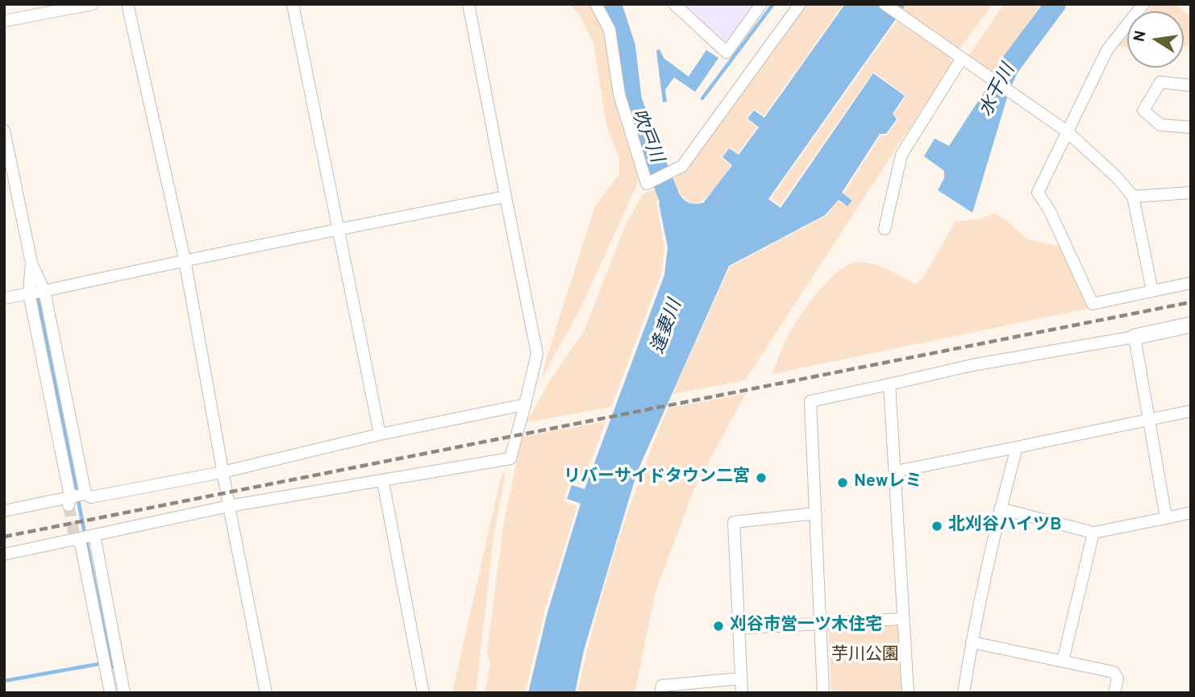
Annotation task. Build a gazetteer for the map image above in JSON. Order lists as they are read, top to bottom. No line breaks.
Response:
{"water":["水干川","吹戸川","逢妻川"],"parks":["芋川公園"],"places":["リバーサイドタウン二宮","Newレミ","北刈谷ハイツB","刈谷市営一ツ木住宅"],"north":"left"}
